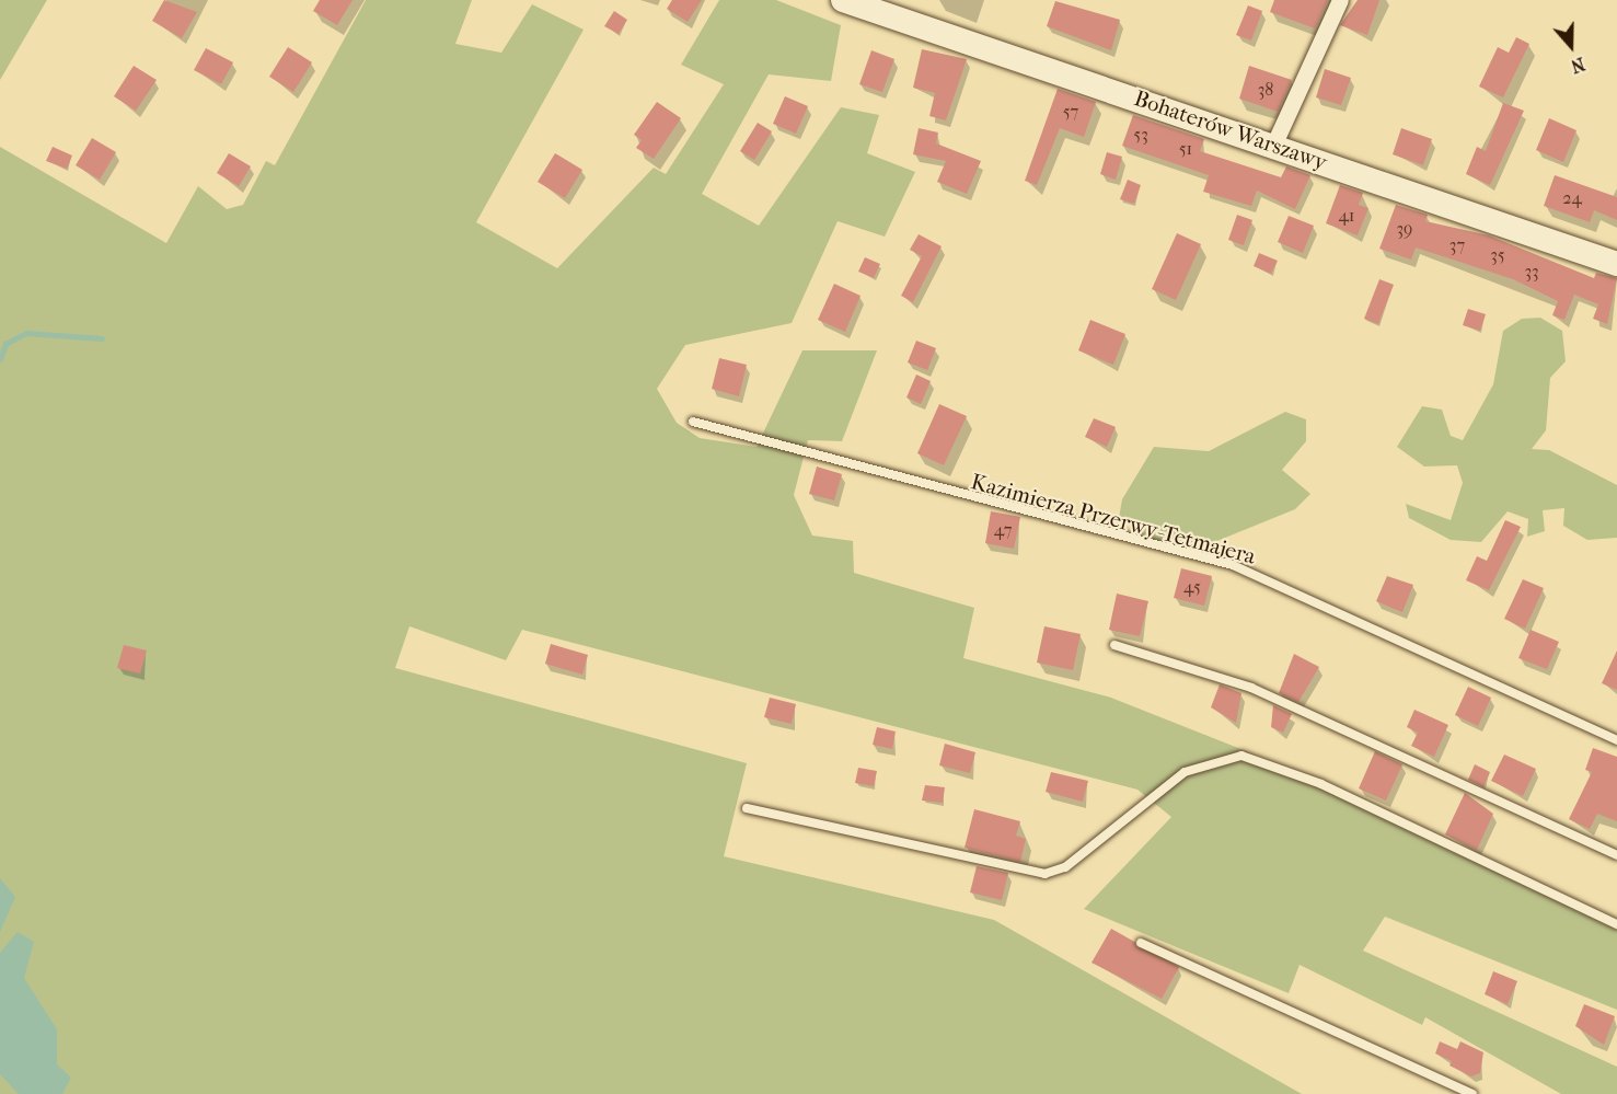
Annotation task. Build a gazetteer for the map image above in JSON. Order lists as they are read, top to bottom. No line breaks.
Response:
{"streets":{"street":["Bohaterów Warszawy"],"lane":["Kazimierza Przerwy-Tetmajera"]},"house_numbers":["38","57","53","51","24","41","39","37","35","33","47","45"],"north":"bottom"}
